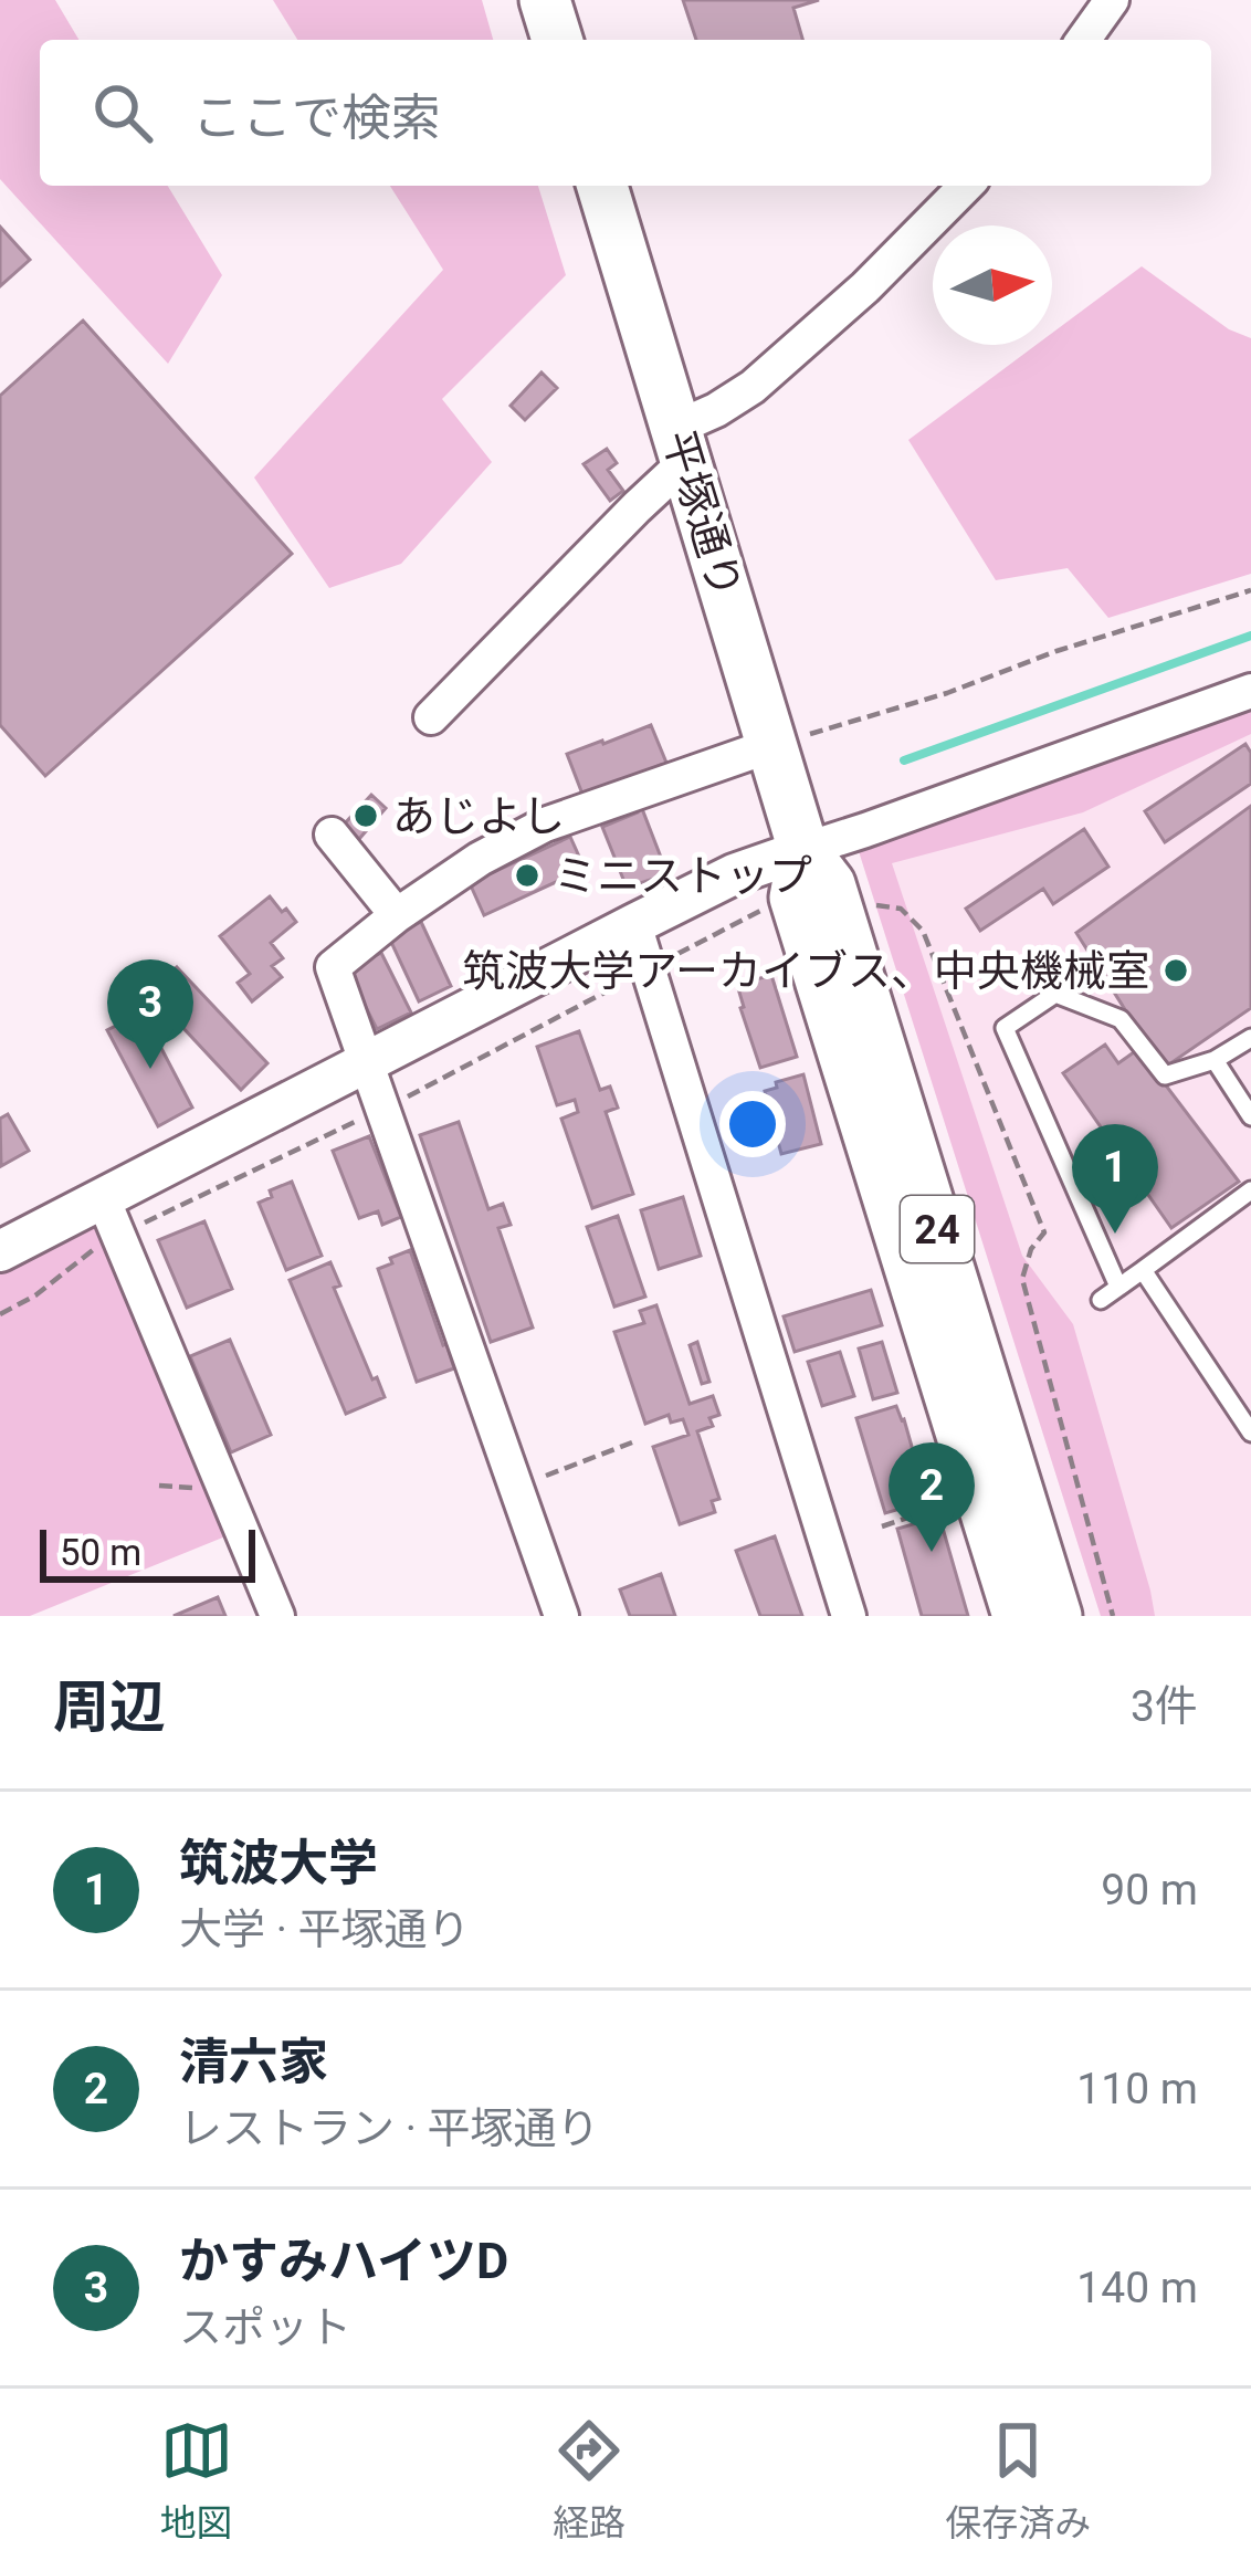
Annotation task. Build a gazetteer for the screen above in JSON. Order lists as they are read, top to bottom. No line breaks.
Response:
{"streets":{"main road":["平塚通り","24"]},"places":["あじよし","ミニストップ","筑波大学アーカイブス、中央機械室"],"scale_bar":"50 m","north":"right","page":{"search":"ここで検索","pins":["3","1","2"],"scale":"50 m","heading":["周辺","3件"],"list":[{"mark":"1","name":"筑波大学","note":"大学 · 平塚通り","value":"90 m"},{"mark":"2","name":"清六家","note":"レストラン · 平塚通り","value":"110 m"},{"mark":"3","name":"かすみハイツD","note":"スポット","value":"140 m"}],"nav":["地図","経路","保存済み"]}}
